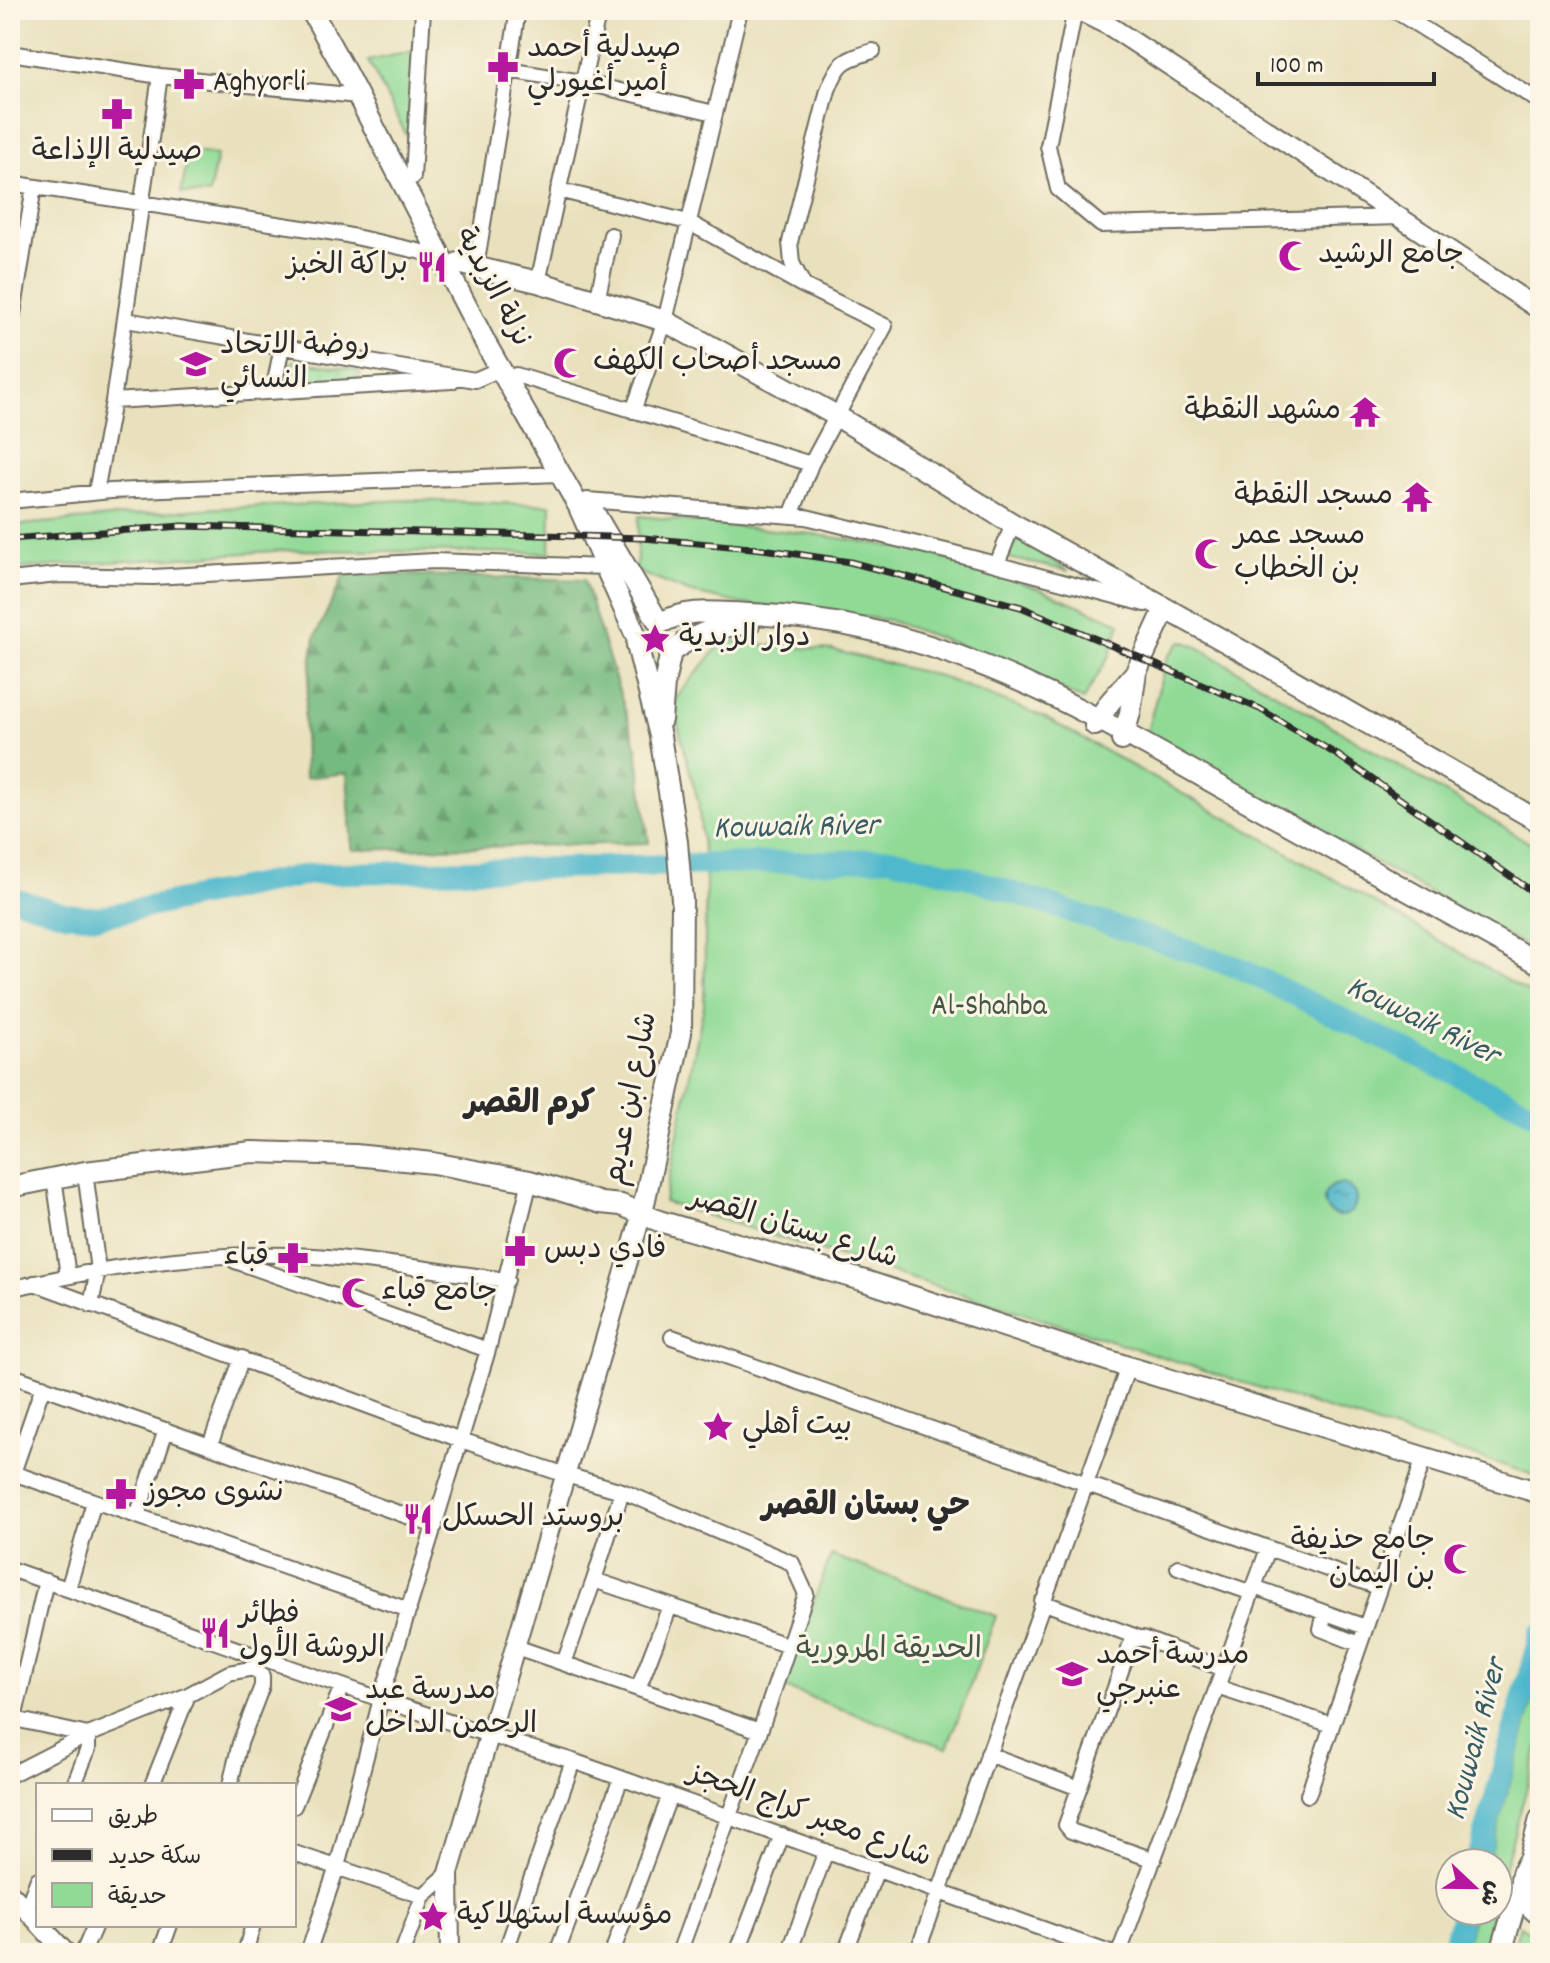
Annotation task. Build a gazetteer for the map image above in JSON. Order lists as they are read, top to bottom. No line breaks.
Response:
{"streets":{"main road":["نزلة الزبدية","شارع ابن عديم","شارع بستان القصر"],"street":["شارع معبر كراج الحجز"]},"crossings":[["نزلة الزبدية","شارع ابن عديم"],["شارع ابن عديم","شارع بستان القصر"]],"districts":["كرم القصر","حي بستان القصر"],"water":["Kouwaik River"],"parks":["Al-Shahba","الحديقة المرورية"],"places":{"pharmacy":["صيدلية أحمد أمير أغيورلي","Aghyorli","صيدلية الإذاعة","فادي دبس","قباء","نشوى مجوز"],"mosque":["جامع الرشيد","مسجد أصحاب الكهف","مسجد عمر بن الخطاب","جامع قباء","جامع حذيفة بن اليمان"],"restaurant":["براكة الخبز","بروستد الحسكل","فطائر الروشة الأول"],"school or university":["روضة الاتحاد النسائي","مدرسة أحمد عنبرجي","مدرسة عبد الرحمن الداخل"],"temple":["مشهد النقطة","مسجد النقطة"],"place":["دوار الزبدية","بيت أهلي","مؤسسة استهلاكية"]},"legend":["طريق","سكة حديد","حديقة"],"scale_bar":"100 m","north":"right"}
